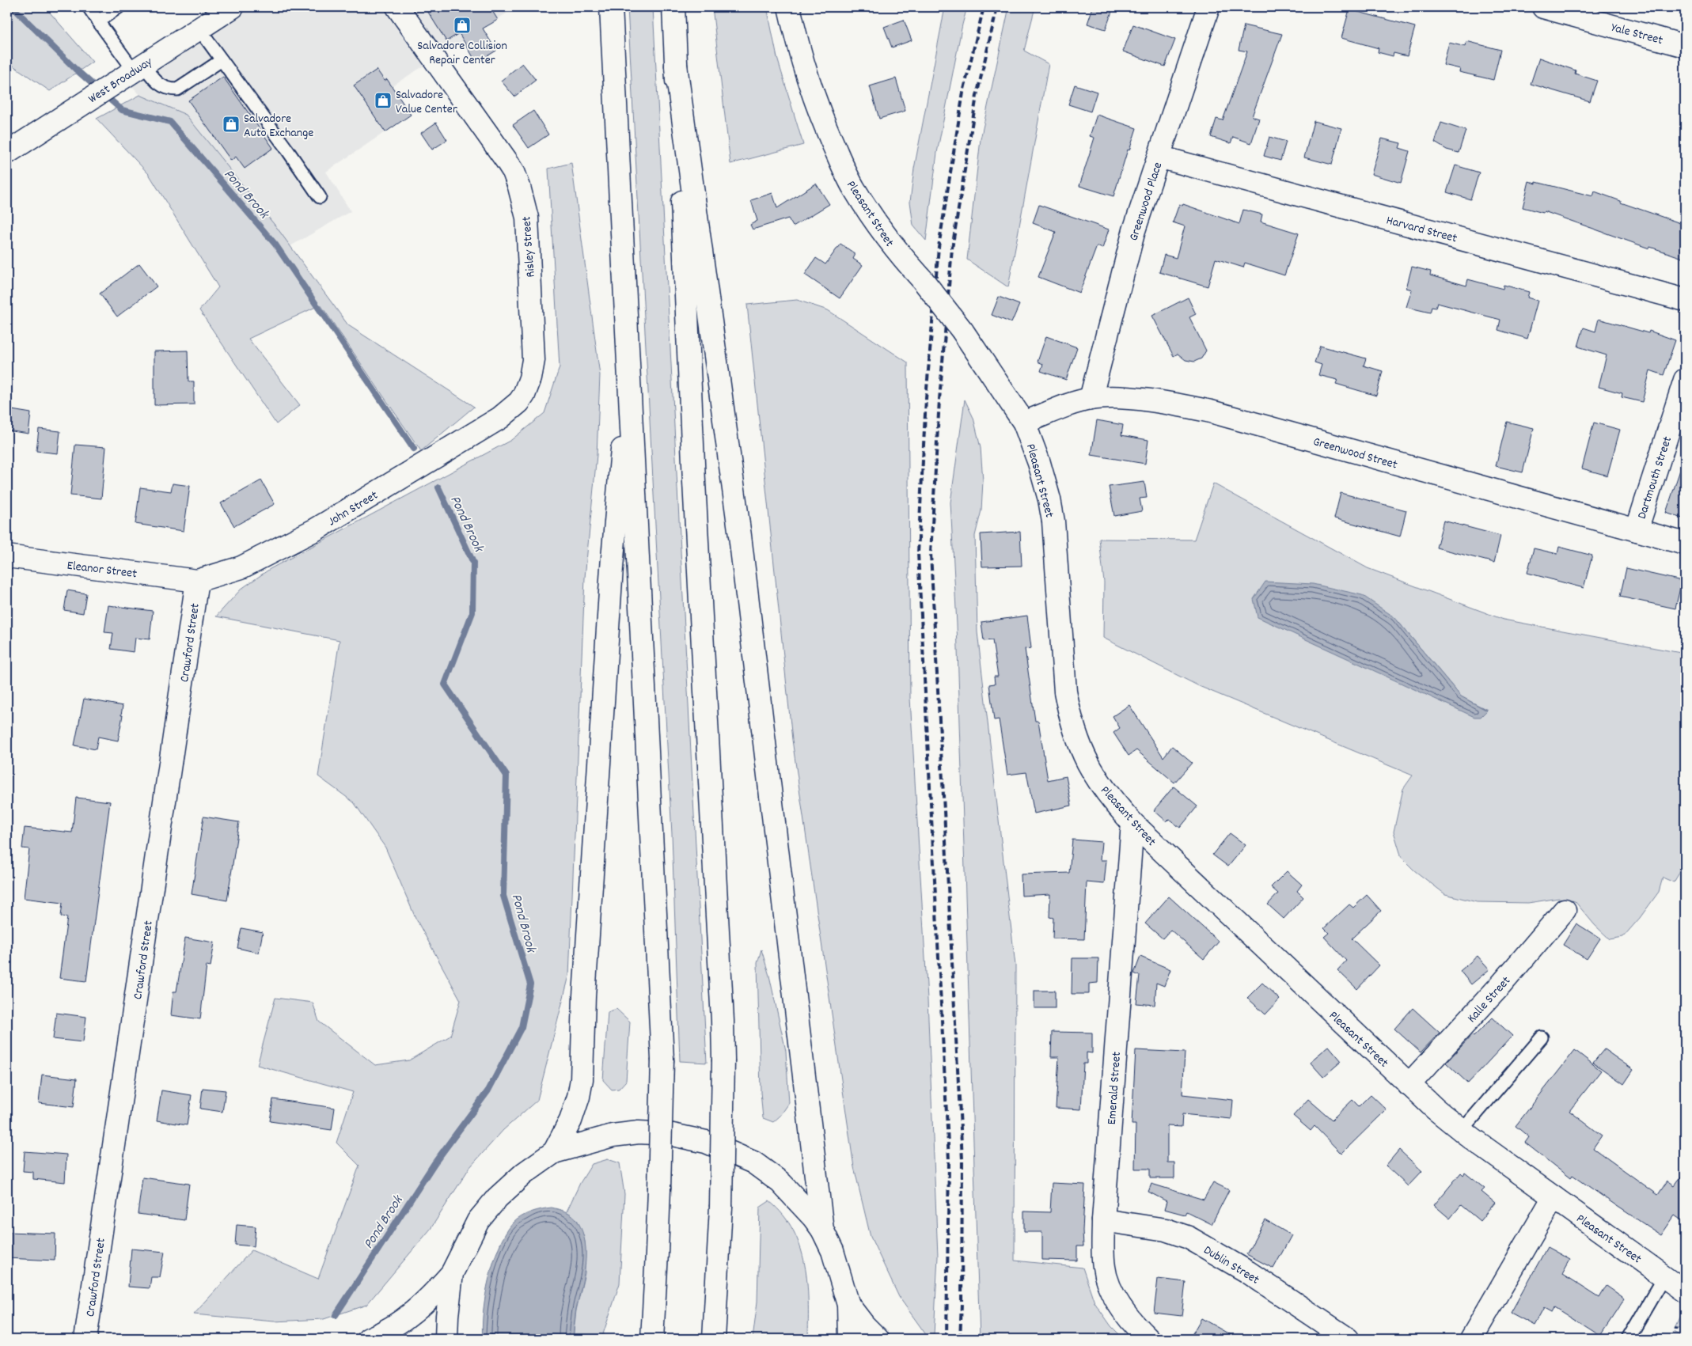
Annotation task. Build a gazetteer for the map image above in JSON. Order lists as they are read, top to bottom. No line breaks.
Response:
{"streets":{"main road":["Yale Street","West Broadway","Greenwood Place","Pleasant Street","Harvard Street","Risley Street","Greenwood Street","Dartmouth Street","John Street","Eleanor Street","Crawford Street","Kalle Street","Emerald Street","Dublin Street"]},"crossings":[["Greenwood Place","Harvard Street"],["Greenwood Place","Greenwood Street"],["Pleasant Street","Greenwood Street"],["Pleasant Street","Kalle Street"],["Pleasant Street","Emerald Street"],["Risley Street","John Street"],["Greenwood Street","Dartmouth Street"],["John Street","Eleanor Street"],["John Street","Crawford Street"],["Eleanor Street","Crawford Street"],["Emerald Street","Dublin Street"]],"water":["Pond Brook"],"places":{"shop":["Salvadore Collision Repair Center","Salvadore Value Center","Salvadore Auto Exchange"]}}
